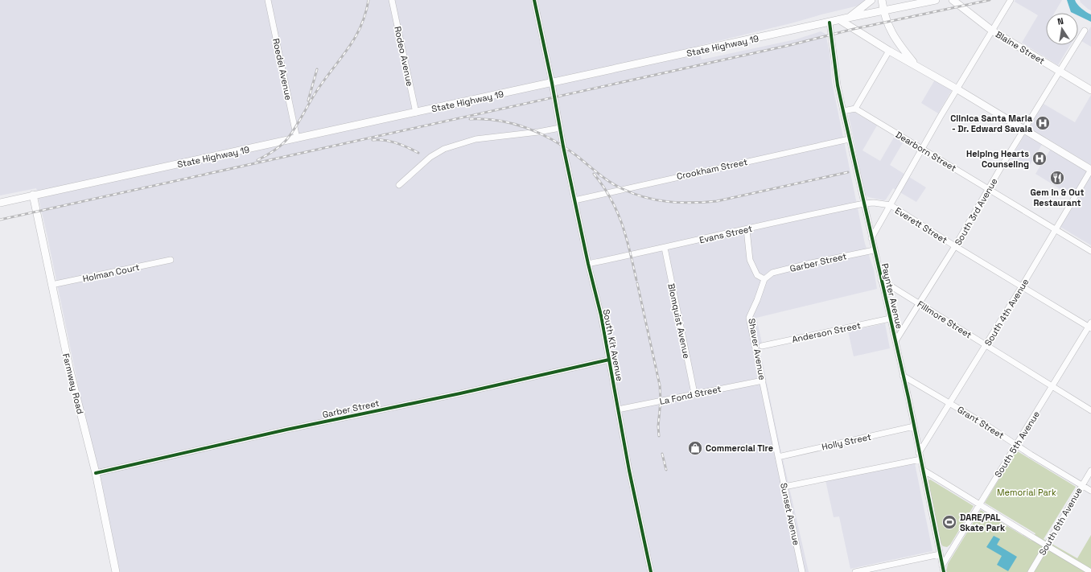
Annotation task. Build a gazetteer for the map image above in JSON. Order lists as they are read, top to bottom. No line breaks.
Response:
{"streets":{"main road":["State Highway 19","Blaine Street","Farmway Road"],"street":["Rodeo Avenue","Roedel Avenue","Dearborn Street","Crookham Street","South 3rd Avenue","Everett Street","Evans Street","Garber Street","Holman Court","Paynter Avenue","South 4th Avenue","Fillmore Street","Blomquist Avenue","Anderson Street","South Kit Avenue","Shaver Avenue","La Fond Street","Grant Street","Holly Street","South 5th Avenue","Sunset Avenue","South 6th Avenue"]},"crossings":[["State Highway 19","Rodeo Avenue"],["State Highway 19","Roedel Avenue"],["State Highway 19","Paynter Avenue"],["State Highway 19","South Kit Avenue"],["State Highway 19","Farmway Road"],["Blaine Street","South 3rd Avenue"],["Dearborn Street","South 3rd Avenue"],["Dearborn Street","South 4th Avenue"],["Crookham Street","Paynter Avenue"],["Crookham Street","South Kit Avenue"],["South 3rd Avenue","Everett Street"],["South 3rd Avenue","Paynter Avenue"],["South 3rd Avenue","Fillmore Street"],["Everett Street","Evans Street"],["Everett Street","Paynter Avenue"],["Everett Street","South 4th Avenue"],["Everett Street","South 5th Avenue"],["Evans Street","Paynter Avenue"],["Evans Street","Blomquist Avenue"],["Evans Street","South Kit Avenue"],["Garber Street","Paynter Avenue"],["Garber Street","South Kit Avenue"],["Garber Street","Shaver Avenue"],["Garber Street","Farmway Road"],["Holman Court","Farmway Road"],["Paynter Avenue","South 4th Avenue"],["Paynter Avenue","Fillmore Street"],["Paynter Avenue","Anderson Street"],["Paynter Avenue","Grant Street"],["Paynter Avenue","Holly Street"],["Paynter Avenue","South 5th Avenue"],["South 4th Avenue","Fillmore Street"],["South 4th Avenue","Grant Street"],["Fillmore Street","South 5th Avenue"],["Blomquist Avenue","La Fond Street"],["South Kit Avenue","La Fond Street"],["Shaver Avenue","La Fond Street"],["Shaver Avenue","Holly Street"],["Shaver Avenue","Sunset Avenue"],["Grant Street","South 5th Avenue"],["Grant Street","South 6th Avenue"],["Holly Street","Sunset Avenue"]],"parks":["Memorial Park"],"places":{"hospital":["Clinica Santa Maria - Dr. Edward Savala","Helping Hearts Counseling"],"restaurant":["Gem In & Out Restaurant"],"shop":["Commercial Tire"],"sports":["DARE/PAL Skate Park"]},"north":"top"}
